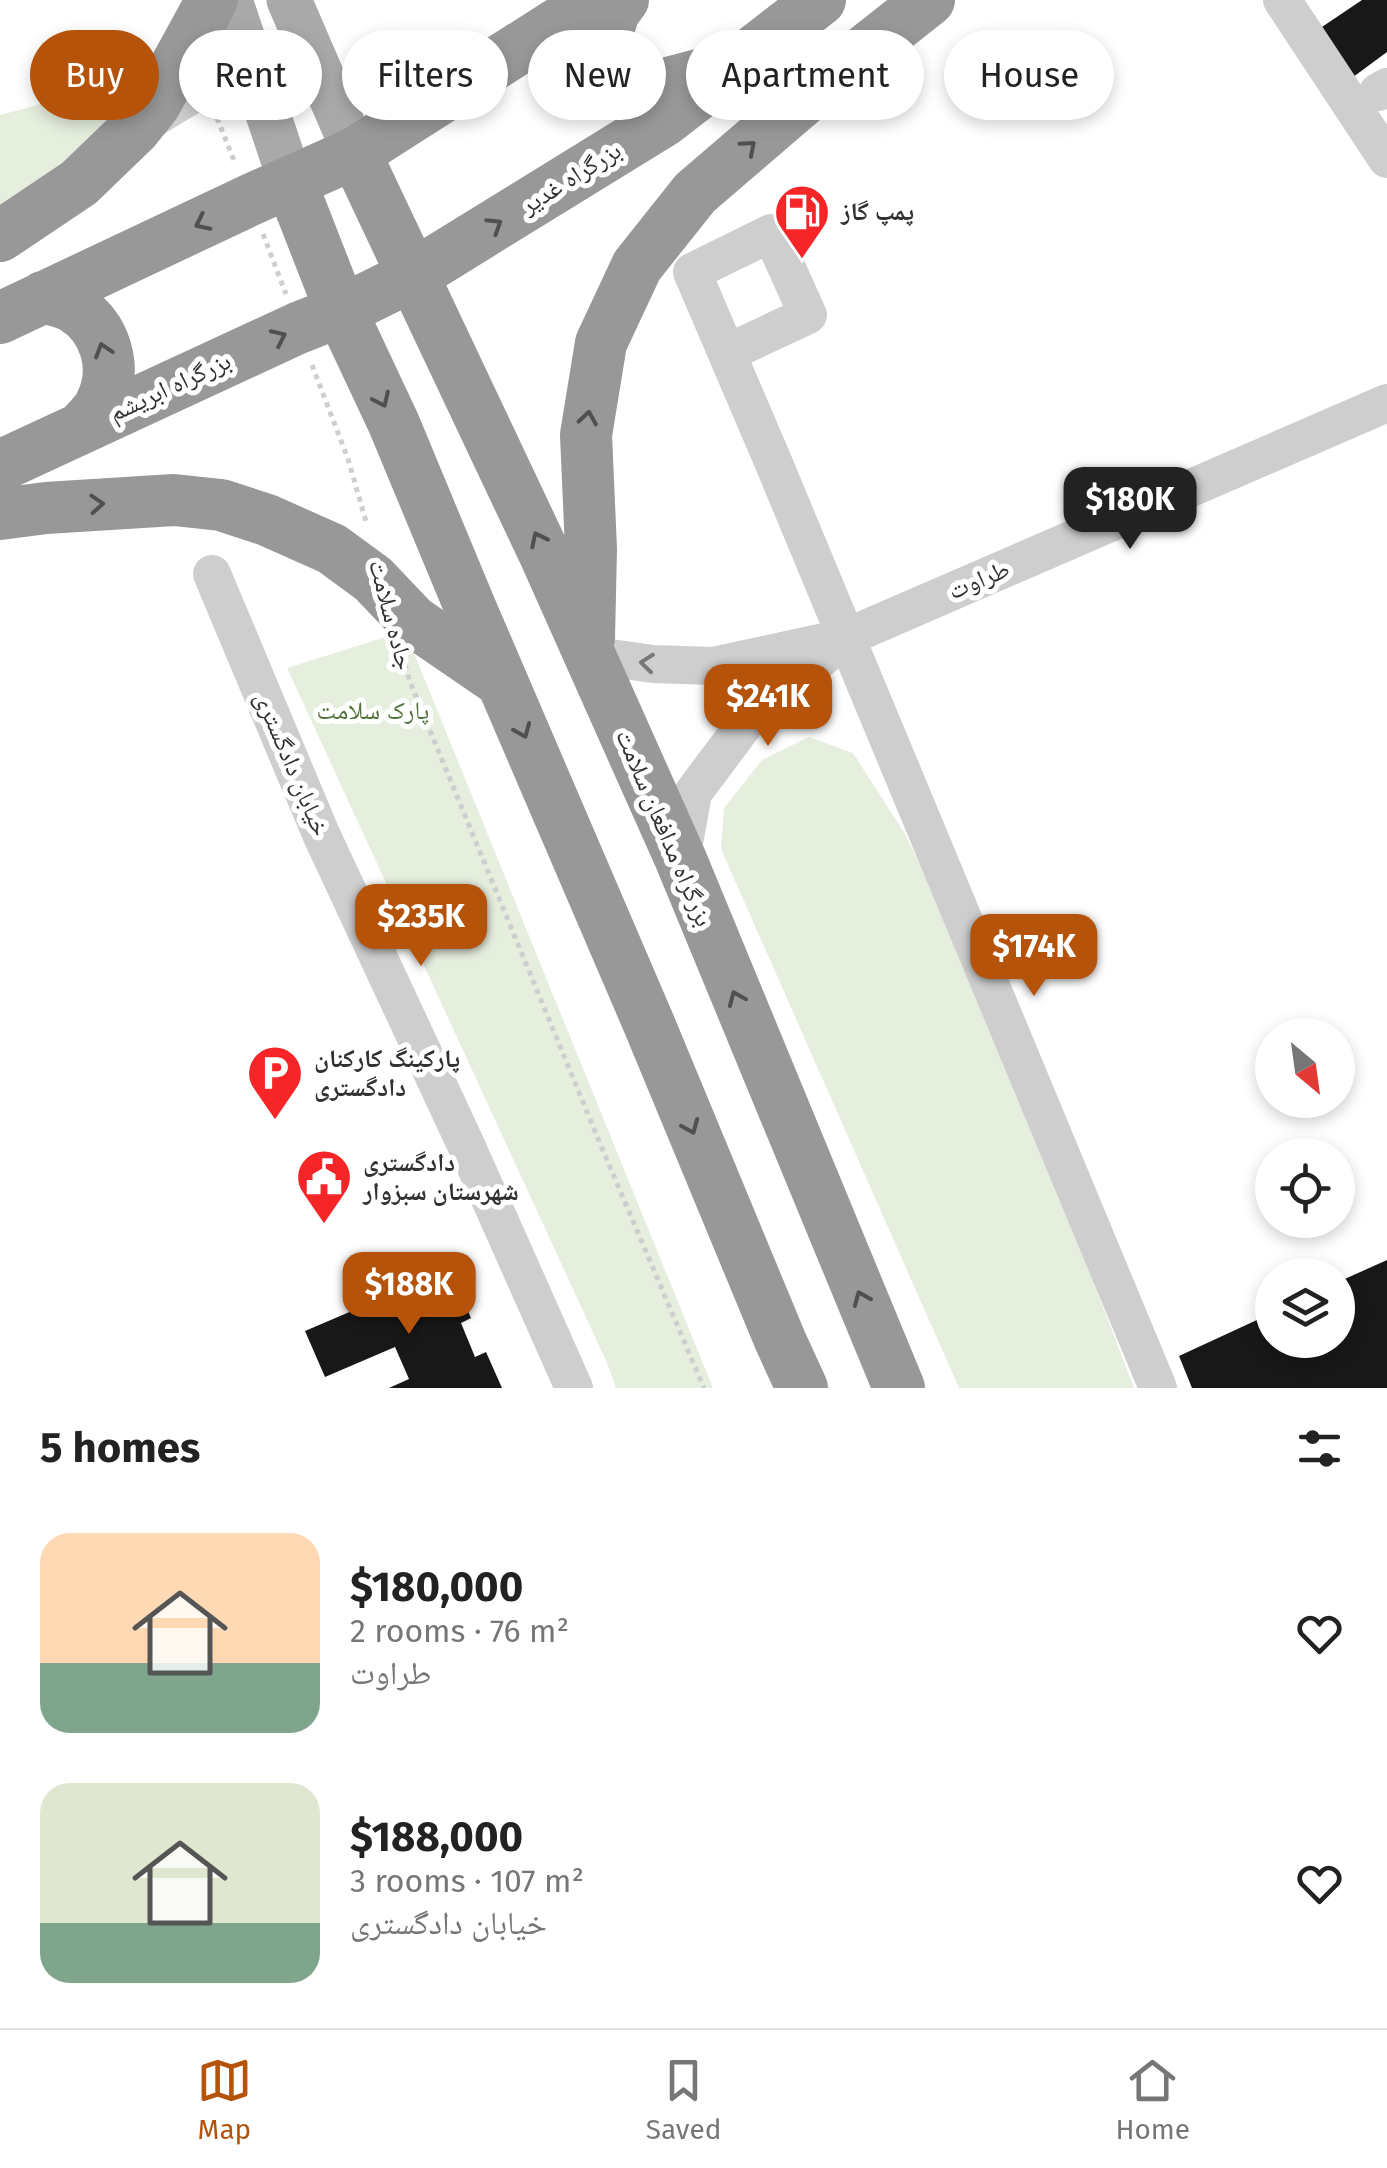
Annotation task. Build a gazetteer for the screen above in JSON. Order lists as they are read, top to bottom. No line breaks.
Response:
{"streets":{"highway":["بزرگراه غدیر","بزرگراه ابریشم","بزرگراه مدافعان سلامت"],"street":["طراوت","خیابان دادگستری"],"path":["جاده سلامت"]},"crossings":[["بزرگراه غدیر","بزرگراه ابریشم"],["بزرگراه غدیر","جاده سلامت"],["بزرگراه غدیر","بزرگراه مدافعان سلامت"],["بزرگراه ابریشم","جاده سلامت"]],"parks":["پارک سلامت"],"places":{"fuel station":["پمپ گاز"],"parking":["پارکینگ کارکنان دادگستری"],"public building":["دادگستری شهرستان سبزوار"]},"north":"bottom right","page":{"chip":["Buy","Rent","Filters","New","Apartment","House"],"price":["$180K","$241K","$235K","$174K","$188K"],"heading":"5 homes","list":[{"name":"$180,000","note":"2 rooms · 76 m² · طراوت"},{"name":"$188,000","note":"3 rooms · 107 m² · خیابان دادگستری"}],"tabs":["Map","Saved","Home"]}}
